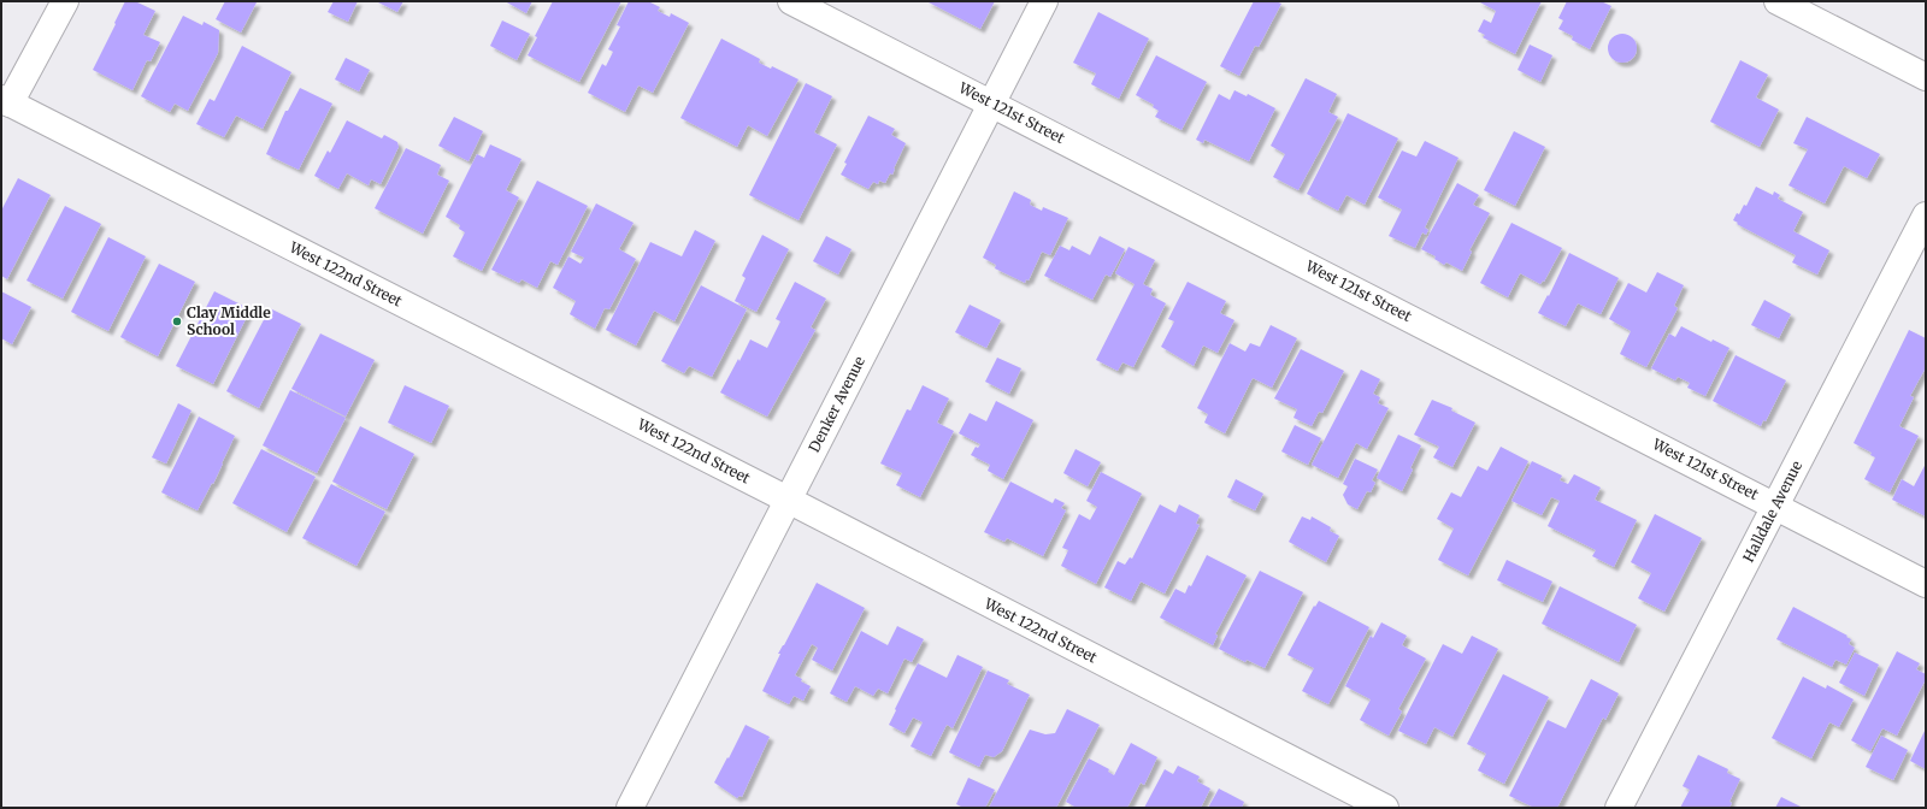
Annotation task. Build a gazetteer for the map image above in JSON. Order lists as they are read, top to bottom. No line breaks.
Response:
{"streets":{"street":["West 121st Street","West 122nd Street","Denker Avenue","Halldale Avenue"]},"crossings":[["West 121st Street","Denker Avenue"],["West 121st Street","Halldale Avenue"],["West 122nd Street","Denker Avenue"]],"places":["Clay Middle School"]}
